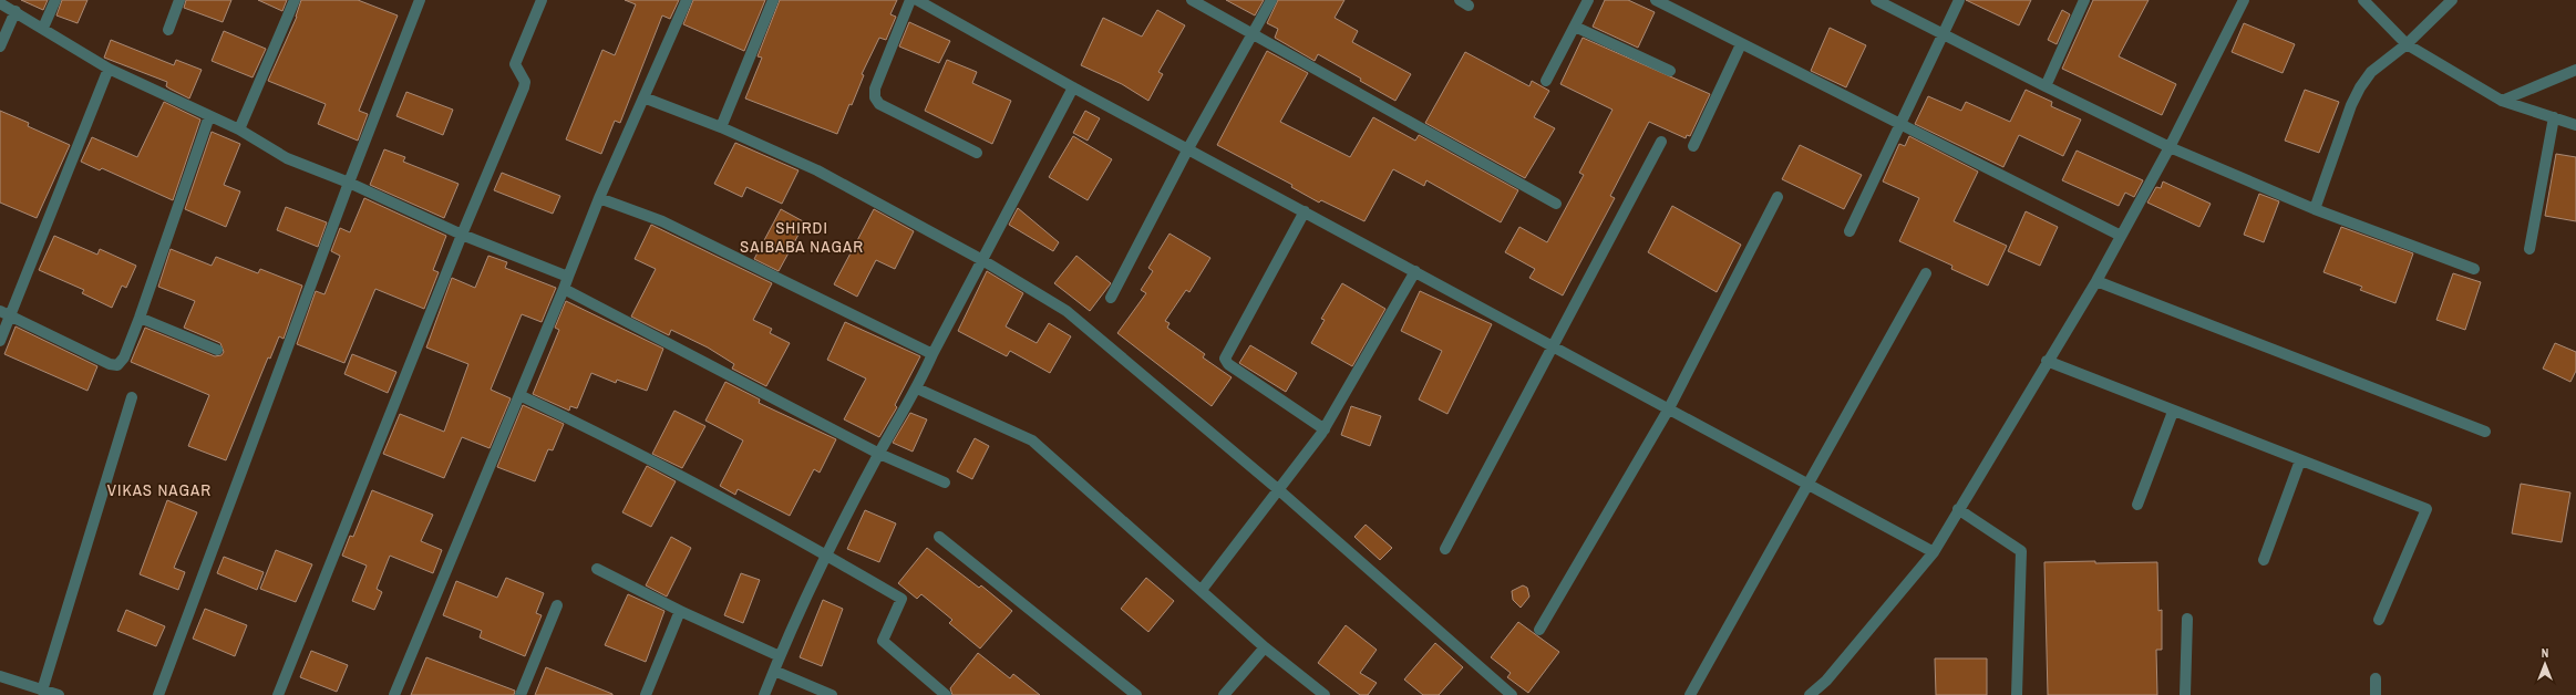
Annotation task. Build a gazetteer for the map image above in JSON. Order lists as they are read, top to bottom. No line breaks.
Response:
{"districts":["SHIRDI SAIBABA NAGAR","VIKAS NAGAR"],"north":"top"}
